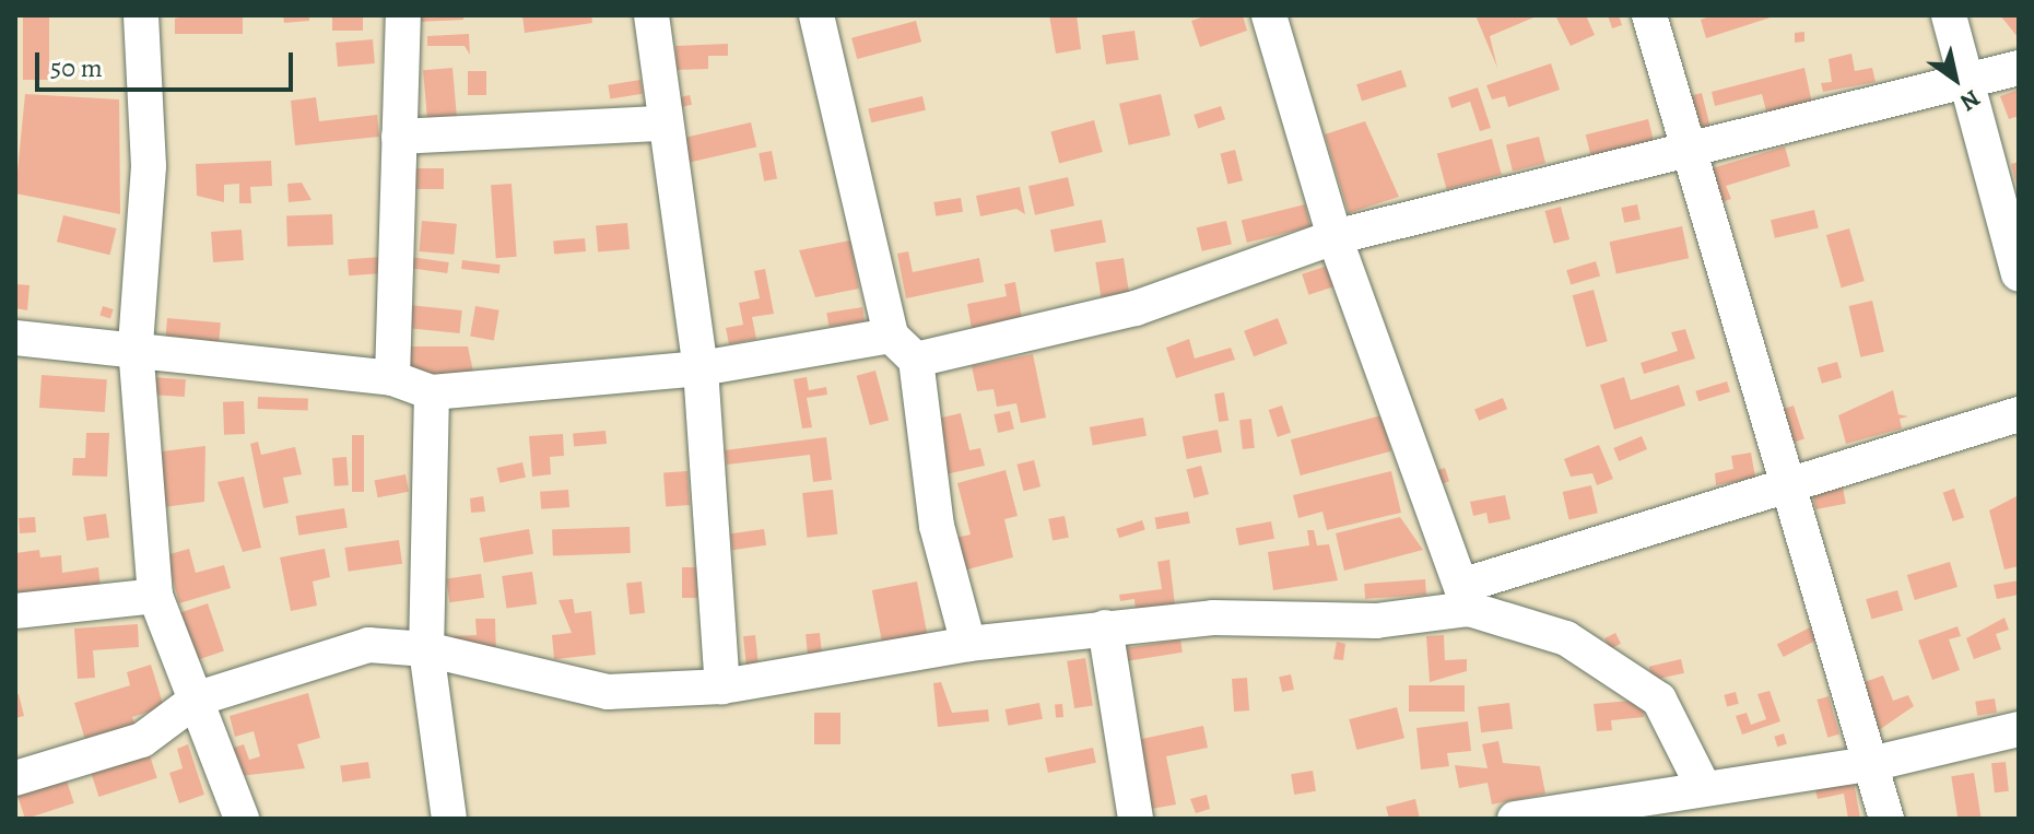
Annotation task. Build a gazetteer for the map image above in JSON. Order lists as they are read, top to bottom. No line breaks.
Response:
{"scale_bar":"50 m","north":"bottom right"}
